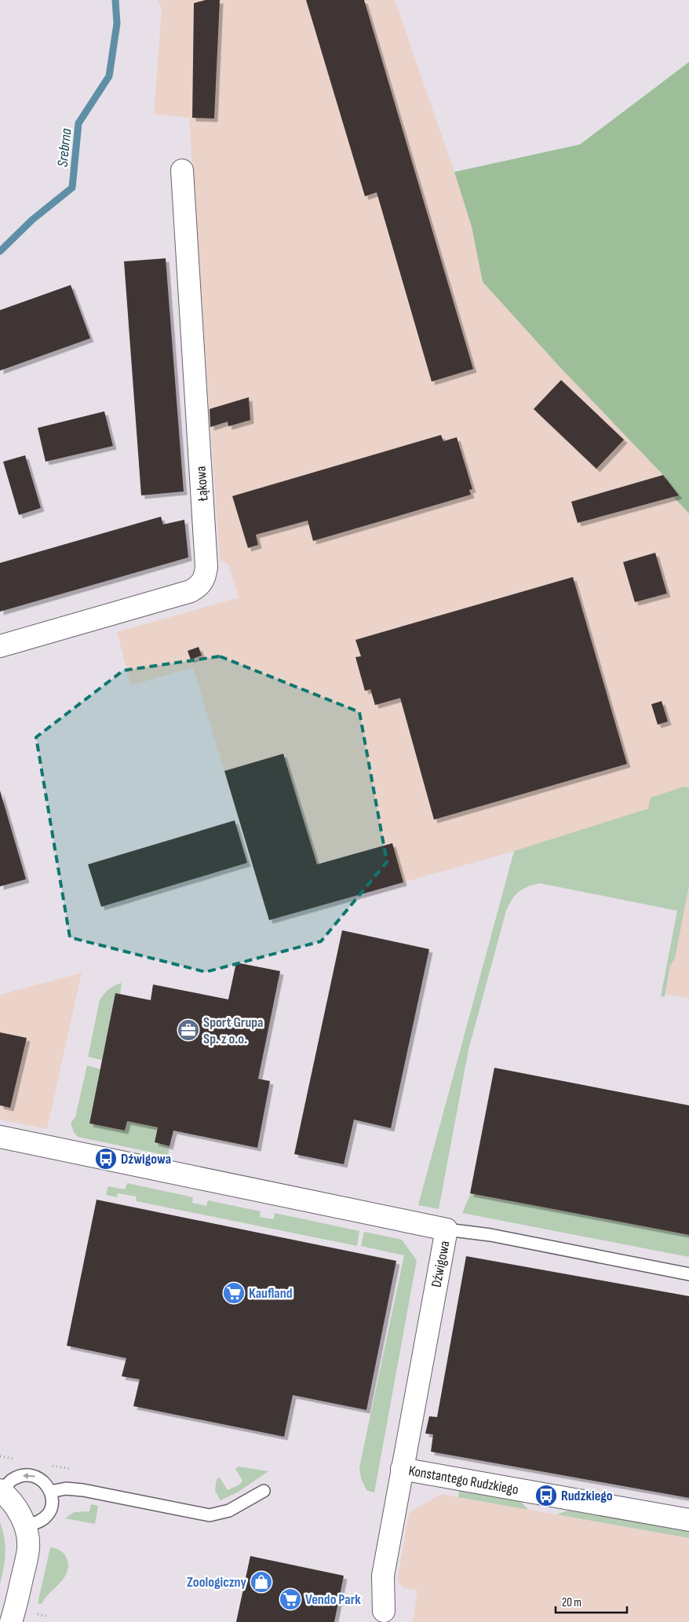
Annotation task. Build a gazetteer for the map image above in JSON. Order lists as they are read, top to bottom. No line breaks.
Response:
{"streets":{"street":["Łąkowa","Dźwigowa","Konstantego Rudzkiego"]},"crossings":[["Dźwigowa","Konstantego Rudzkiego"]],"water":["Srebrna"],"places":{"office":["Sport Grupa Sp. z o.o."],"bus stop":["Dźwigowa","Rudzkiego"],"supermarket":["Kaufland","Vendo Park"],"shop":["Zoologiczny"]},"scale_bar":"20 m"}
